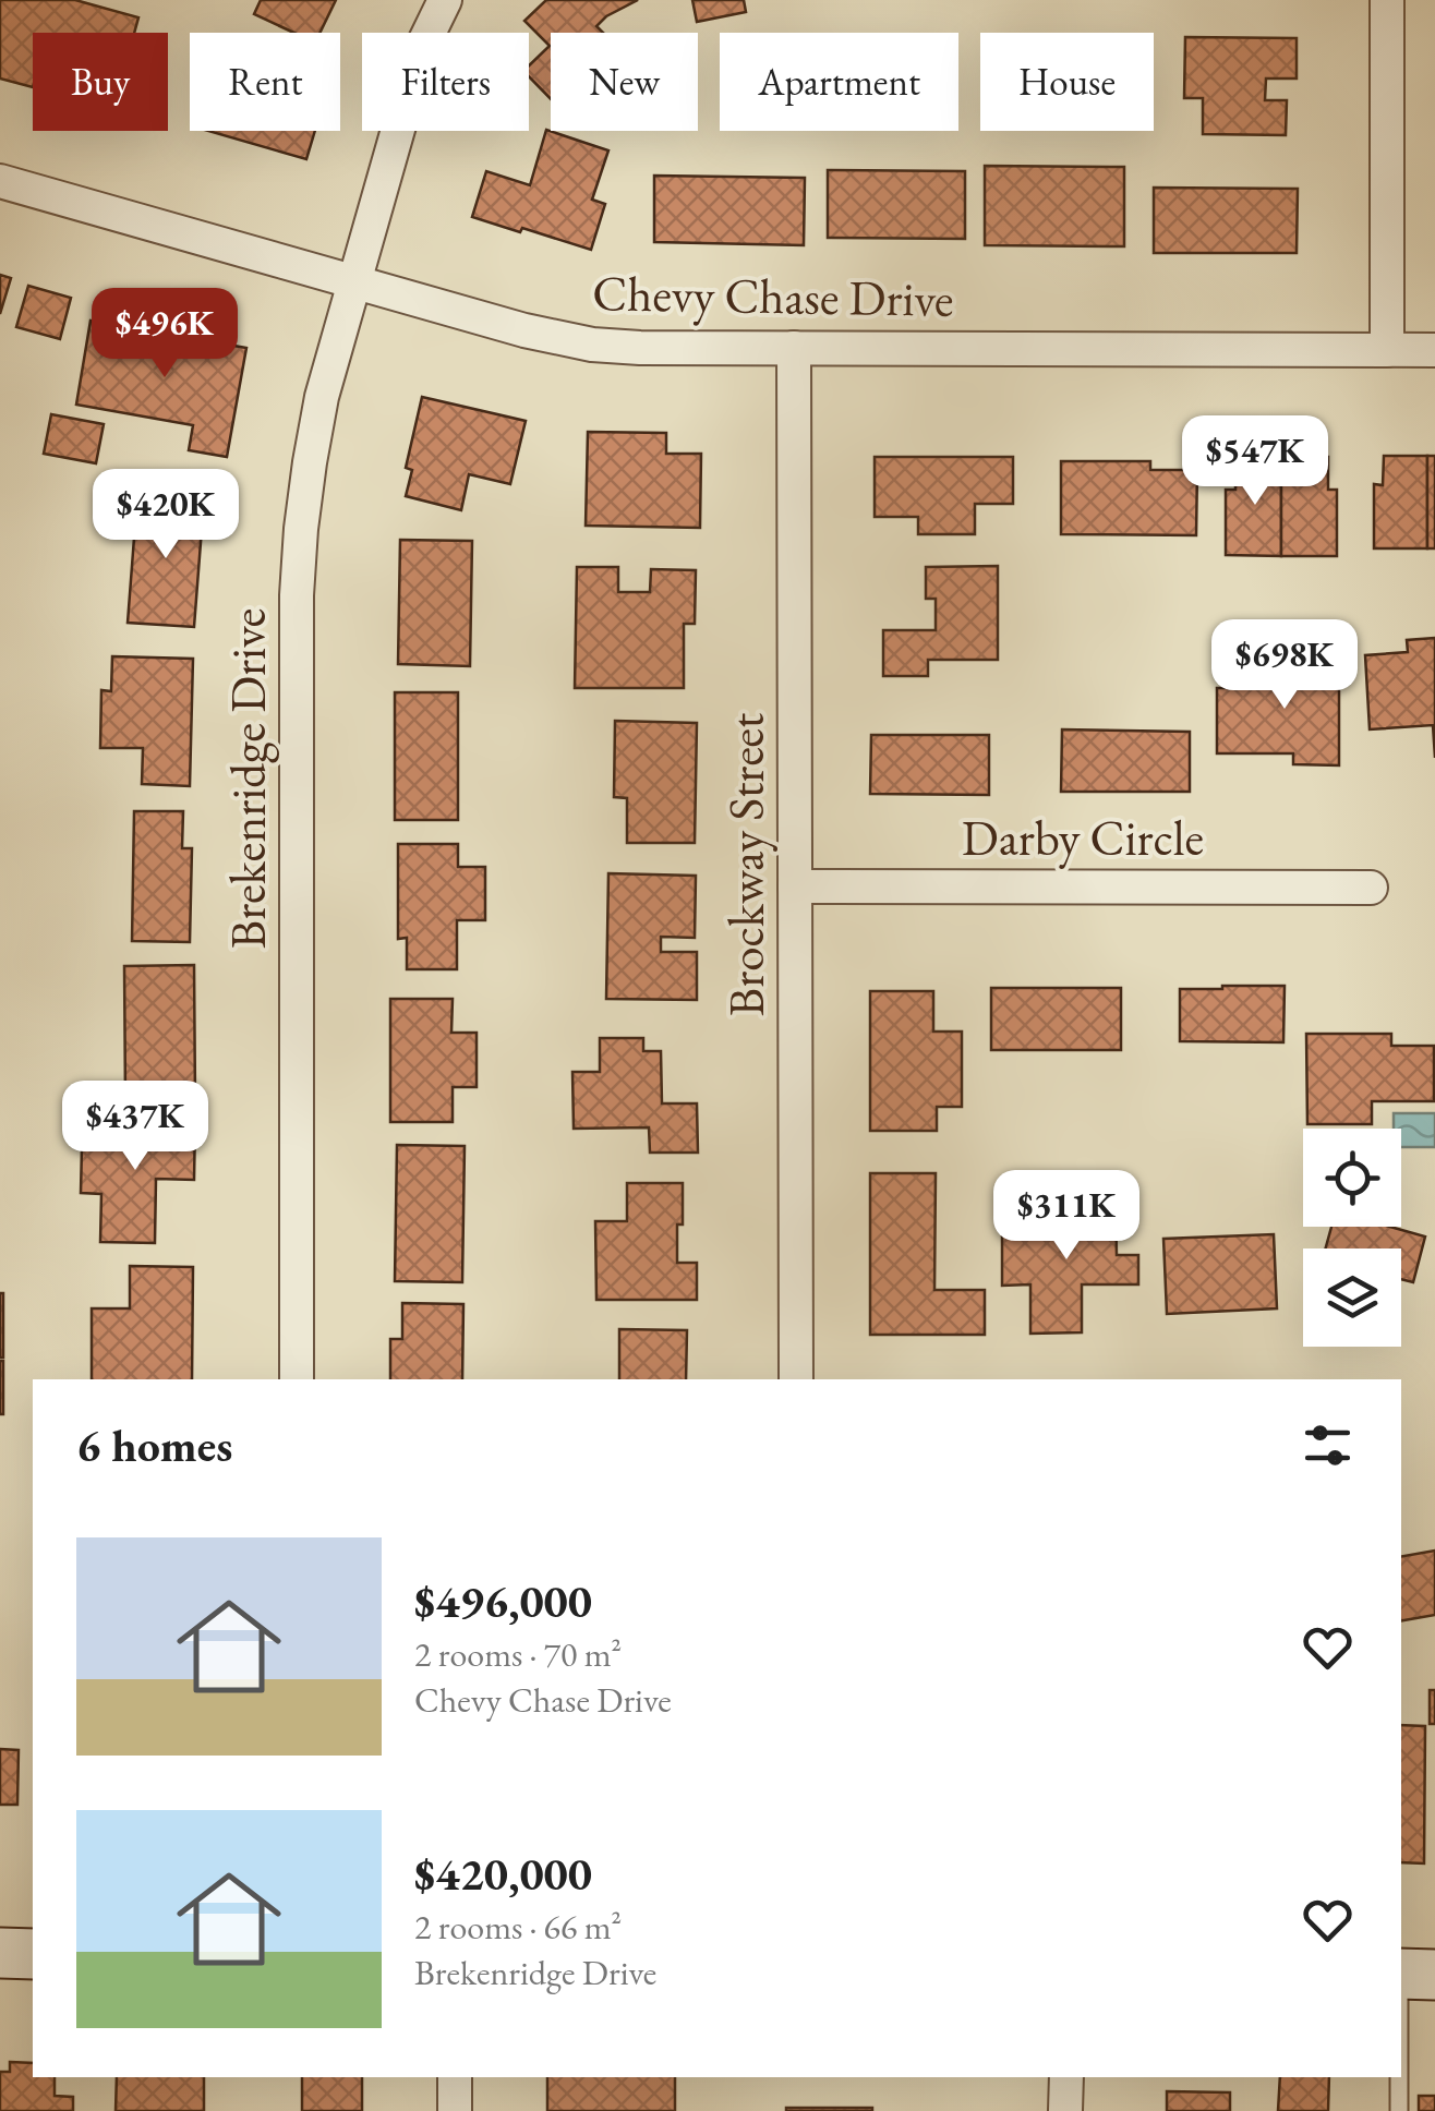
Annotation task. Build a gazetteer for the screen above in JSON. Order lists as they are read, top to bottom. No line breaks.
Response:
{"streets":{"street":["Chevy Chase Drive","Brekenridge Drive","Darby Circle","Brockway Street"]},"crossings":[["Chevy Chase Drive","Brekenridge Drive"],["Chevy Chase Drive","Brockway Street"],["Darby Circle","Brockway Street"]],"page":{"chip":["Buy","Rent","Filters","New","Apartment","House"],"price":["$496K","$547K","$420K","$698K","$437K","$311K"],"heading":"6 homes","list":[{"name":"$496,000","note":"2 rooms · 70 m² · Chevy Chase Drive"},{"name":"$420,000","note":"2 rooms · 66 m² · Brekenridge Drive"}]}}
